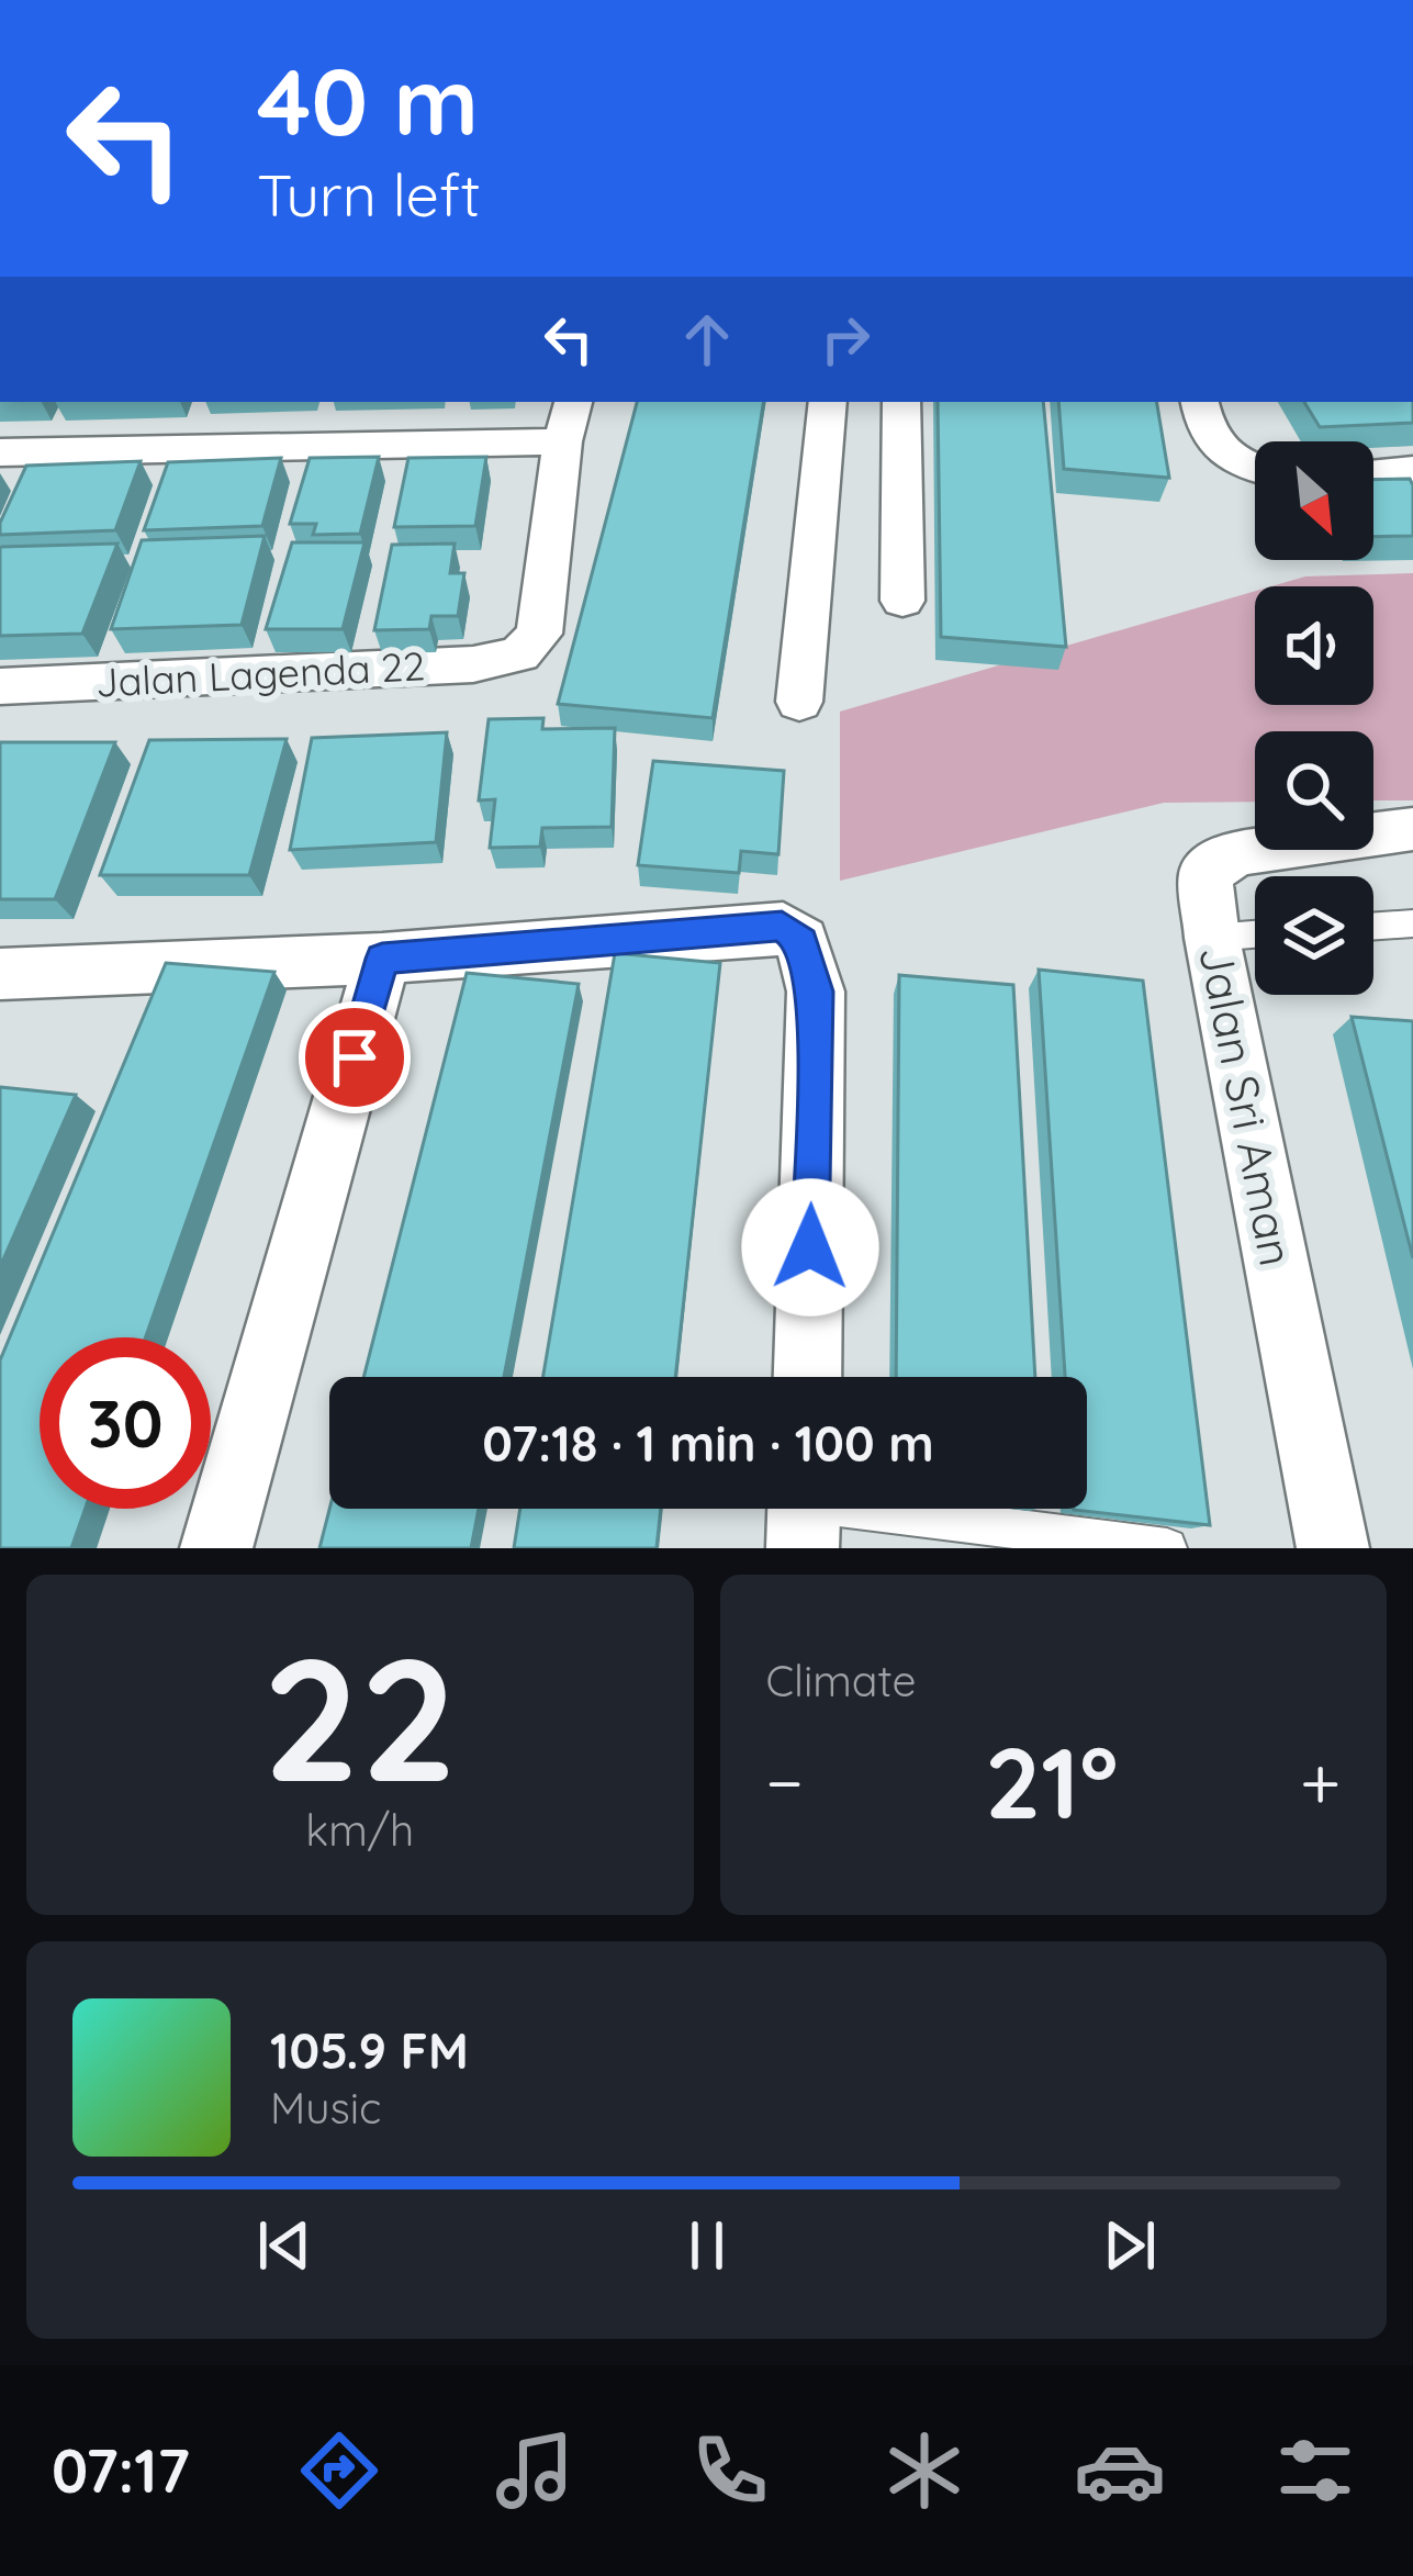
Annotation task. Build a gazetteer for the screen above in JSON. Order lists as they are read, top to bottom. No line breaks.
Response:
{"streets":{"street":["Jalan Lagenda 22","Jalan Sri Aman"]},"north":"bottom right","page":{"turn":["40 m","Turn left"],"limit":"30","trip":"07:18 · 1 min · 100 m","tile":[["22","km/h"],"Climate"],"heat":["−","21°","+"],"song":["105.9 FM","Music"],"tabs":"07:17"}}
